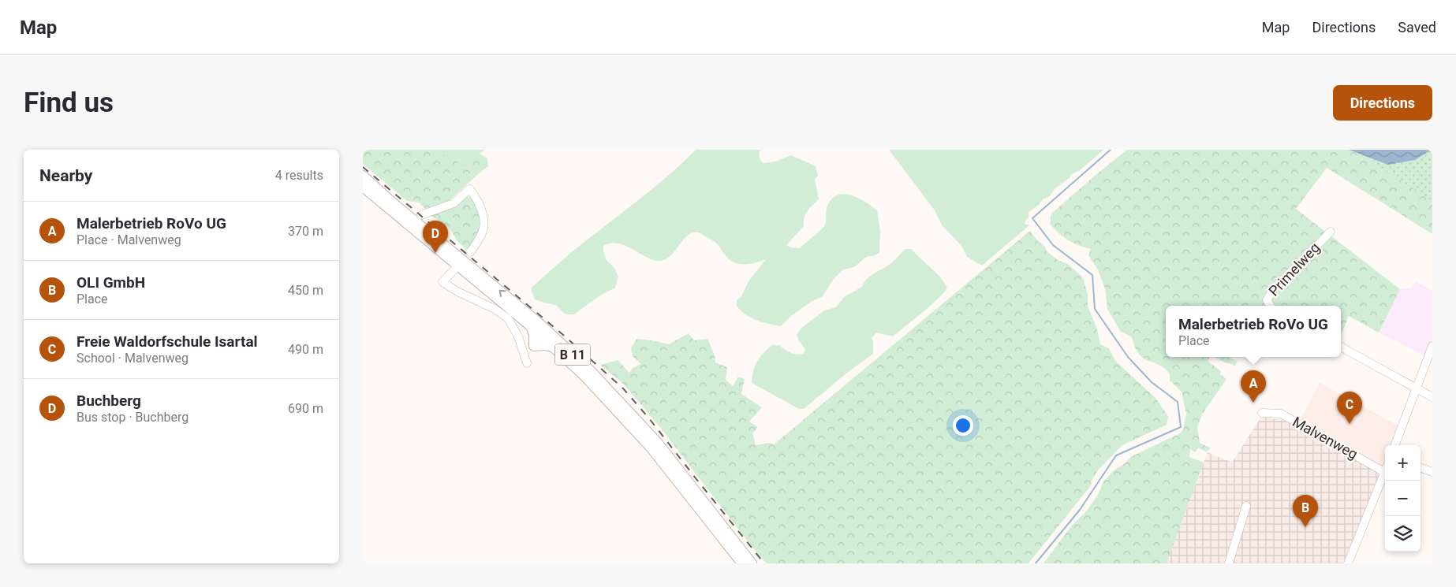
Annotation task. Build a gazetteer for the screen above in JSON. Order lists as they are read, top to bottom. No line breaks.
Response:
{"streets":{"main road":["B 11"],"street":["Primelweg","Malvenweg"]},"page":{"header":"Map","nav":["Map","Directions","Saved"],"buttons":"Directions","title":"Find us","heading":["Nearby","4 results"],"list":[{"mark":"A","name":"Malerbetrieb RoVo UG","note":"Place · Malvenweg","value":"370 m"},{"mark":"B","name":"OLI GmbH","note":"Place","value":"450 m"},{"mark":"C","name":"Freie Waldorfschule Isartal","note":"School · Malvenweg","value":"490 m"},{"mark":"D","name":"Buchberg","note":"Bus stop · Buchberg","value":"690 m"}],"pins":["D","A","C","B"],"popup":["Malerbetrieb RoVo UG","Place"],"map_buttons":["+","−"]}}
